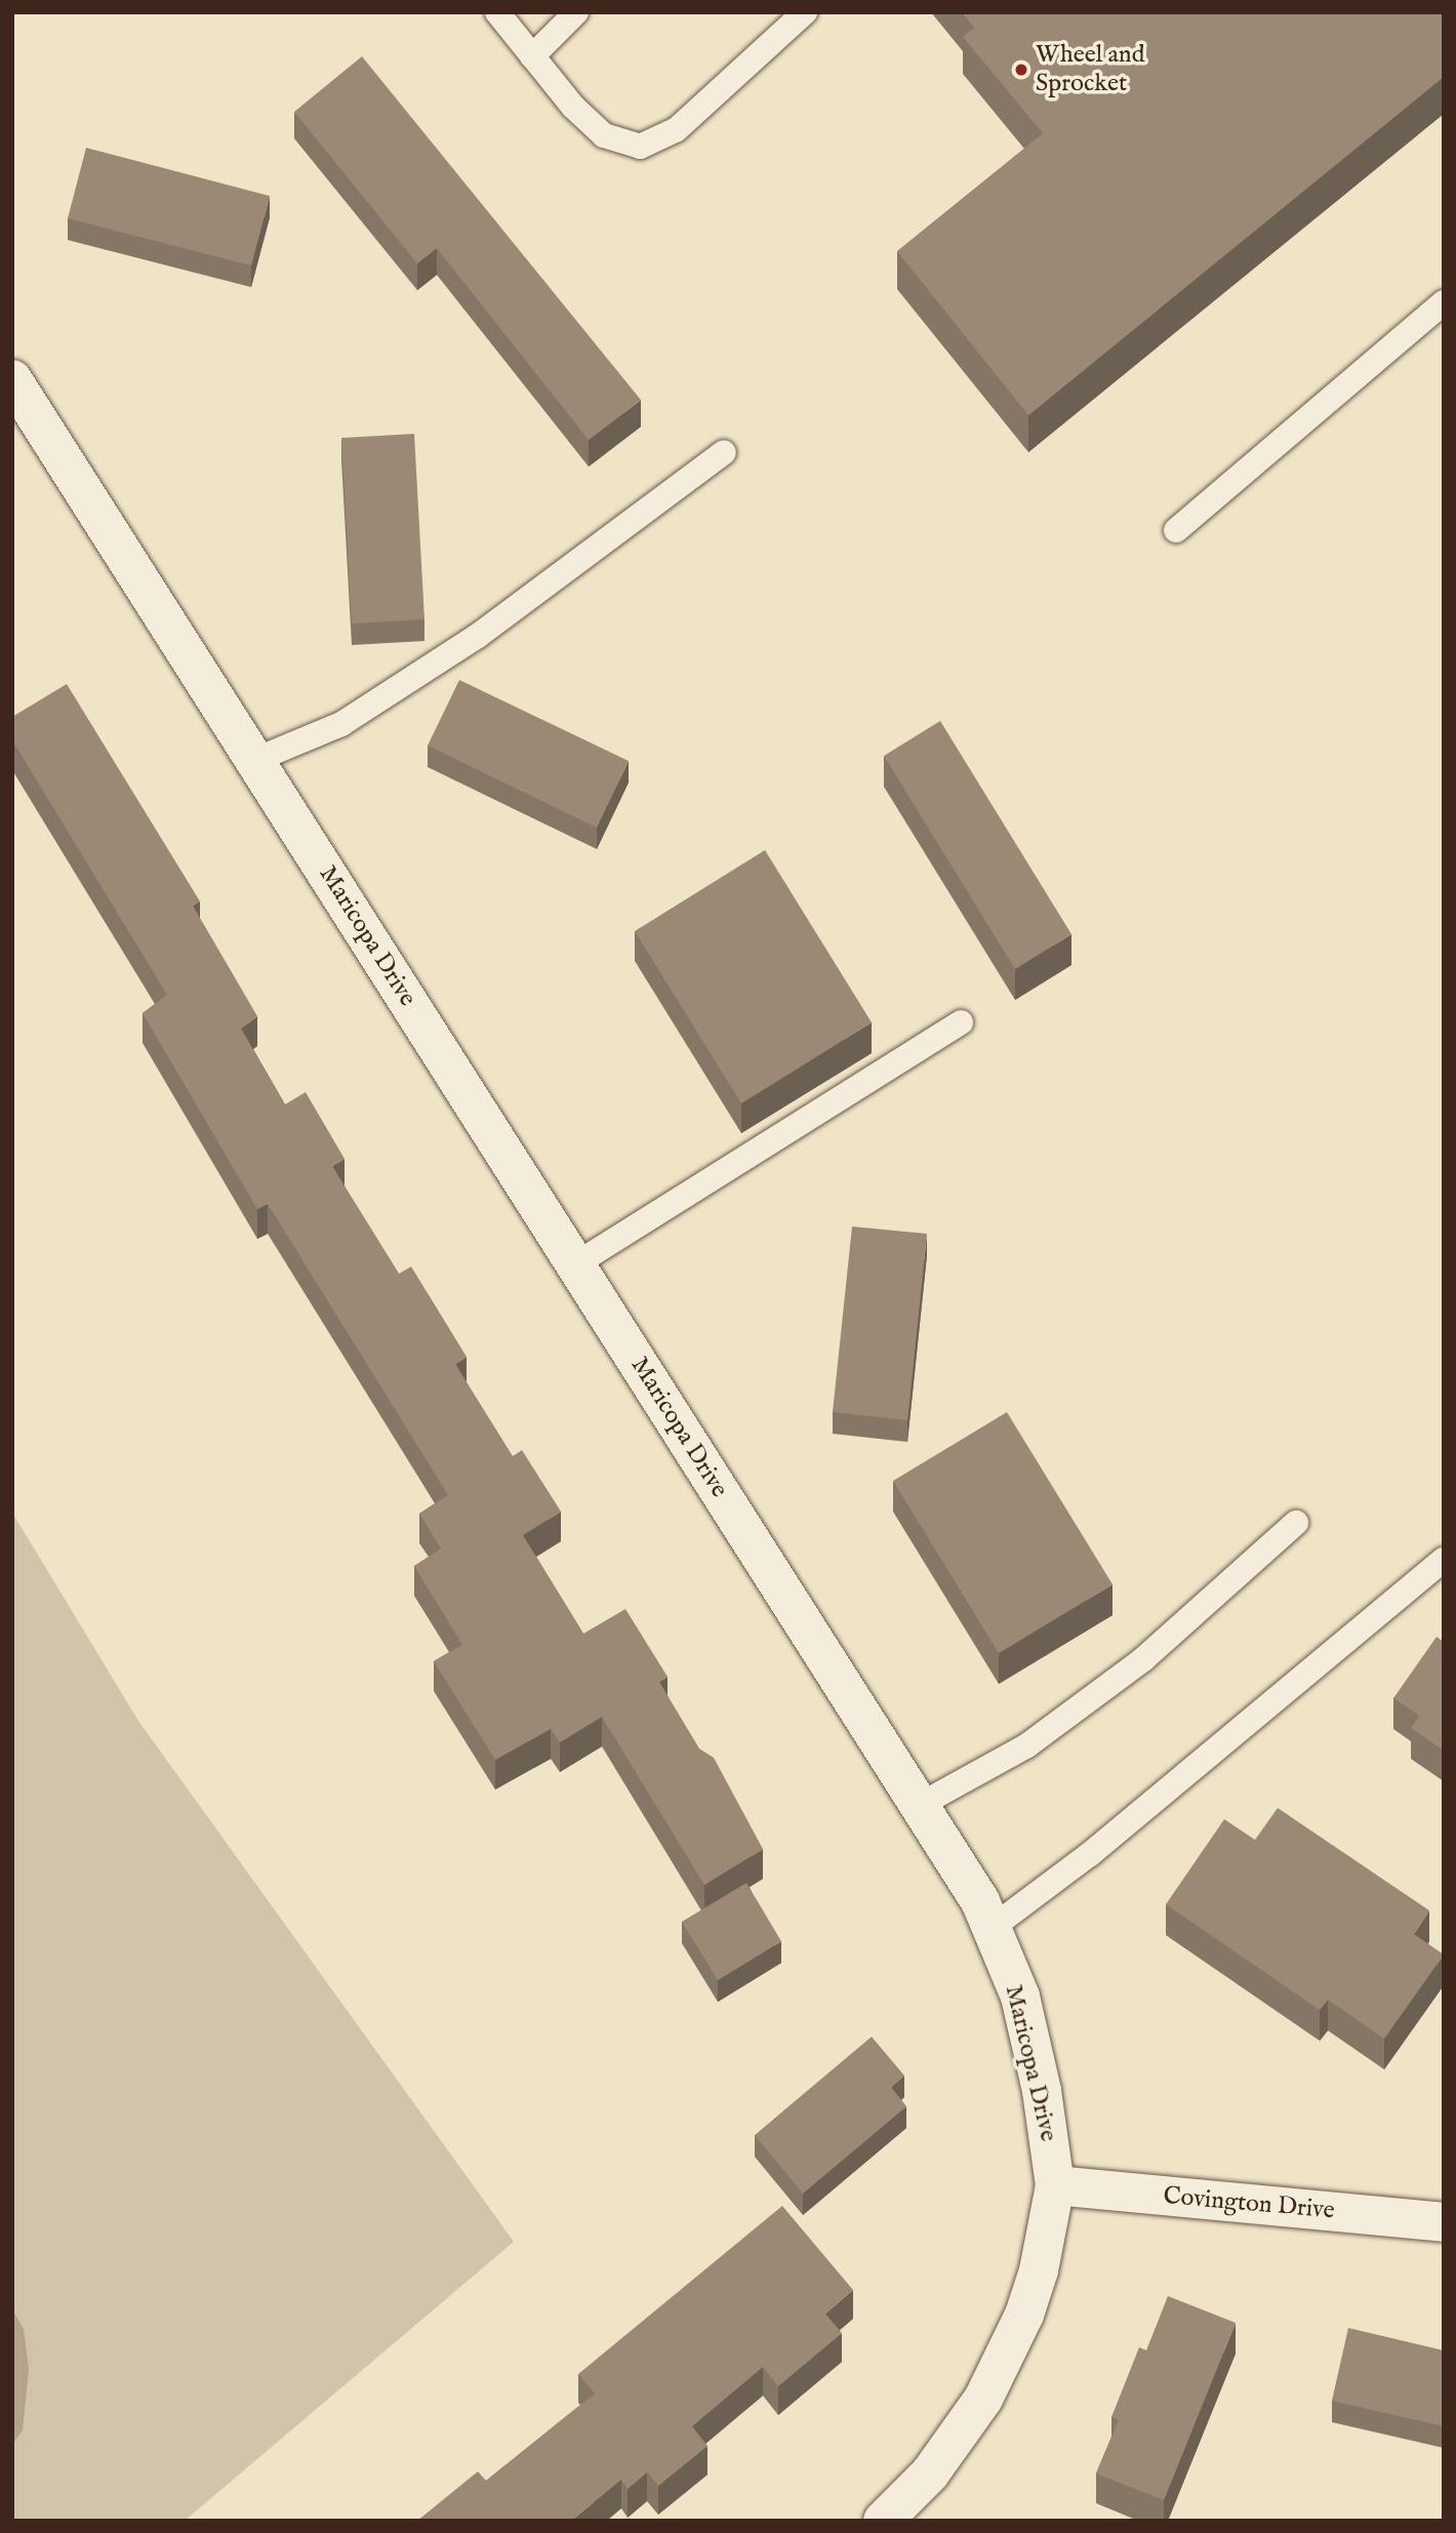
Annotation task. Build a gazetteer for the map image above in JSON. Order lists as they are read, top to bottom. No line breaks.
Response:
{"streets":{"street":["Maricopa Drive","Covington Drive"]},"crossings":[["Maricopa Drive","Covington Drive"]],"places":["Wheel and Sprocket"]}
